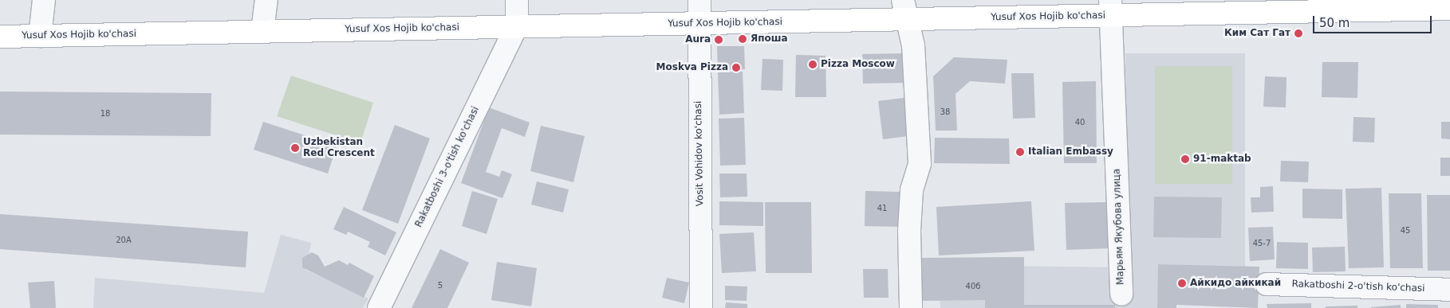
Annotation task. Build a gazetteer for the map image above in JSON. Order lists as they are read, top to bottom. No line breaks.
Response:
{"streets":{"main road":["Yusuf Xos Hojib ko'chasi"],"street":["Vosit Vohidov ko'chasi","Rakatboshi 3-o'tish ko'chasi","Марьям Якубова улица","Rakatboshi 2-o'tish ko'chasi"]},"crossings":[["Yusuf Xos Hojib ko'chasi","Vosit Vohidov ko'chasi"],["Yusuf Xos Hojib ko'chasi","Rakatboshi 3-o'tish ko'chasi"],["Yusuf Xos Hojib ko'chasi","Марьям Якубова улица"]],"places":["Ким Сат Гат","Япоша","Aura","Pizza Moscow","Moskva Pizza","Uzbekistan Red Crescent","Italian Embassy","91-maktab","Айкидо айкикай"],"house_numbers":["38","18","40","41","45","20А","45-7","5","40б"],"scale_bar":"50 m"}
